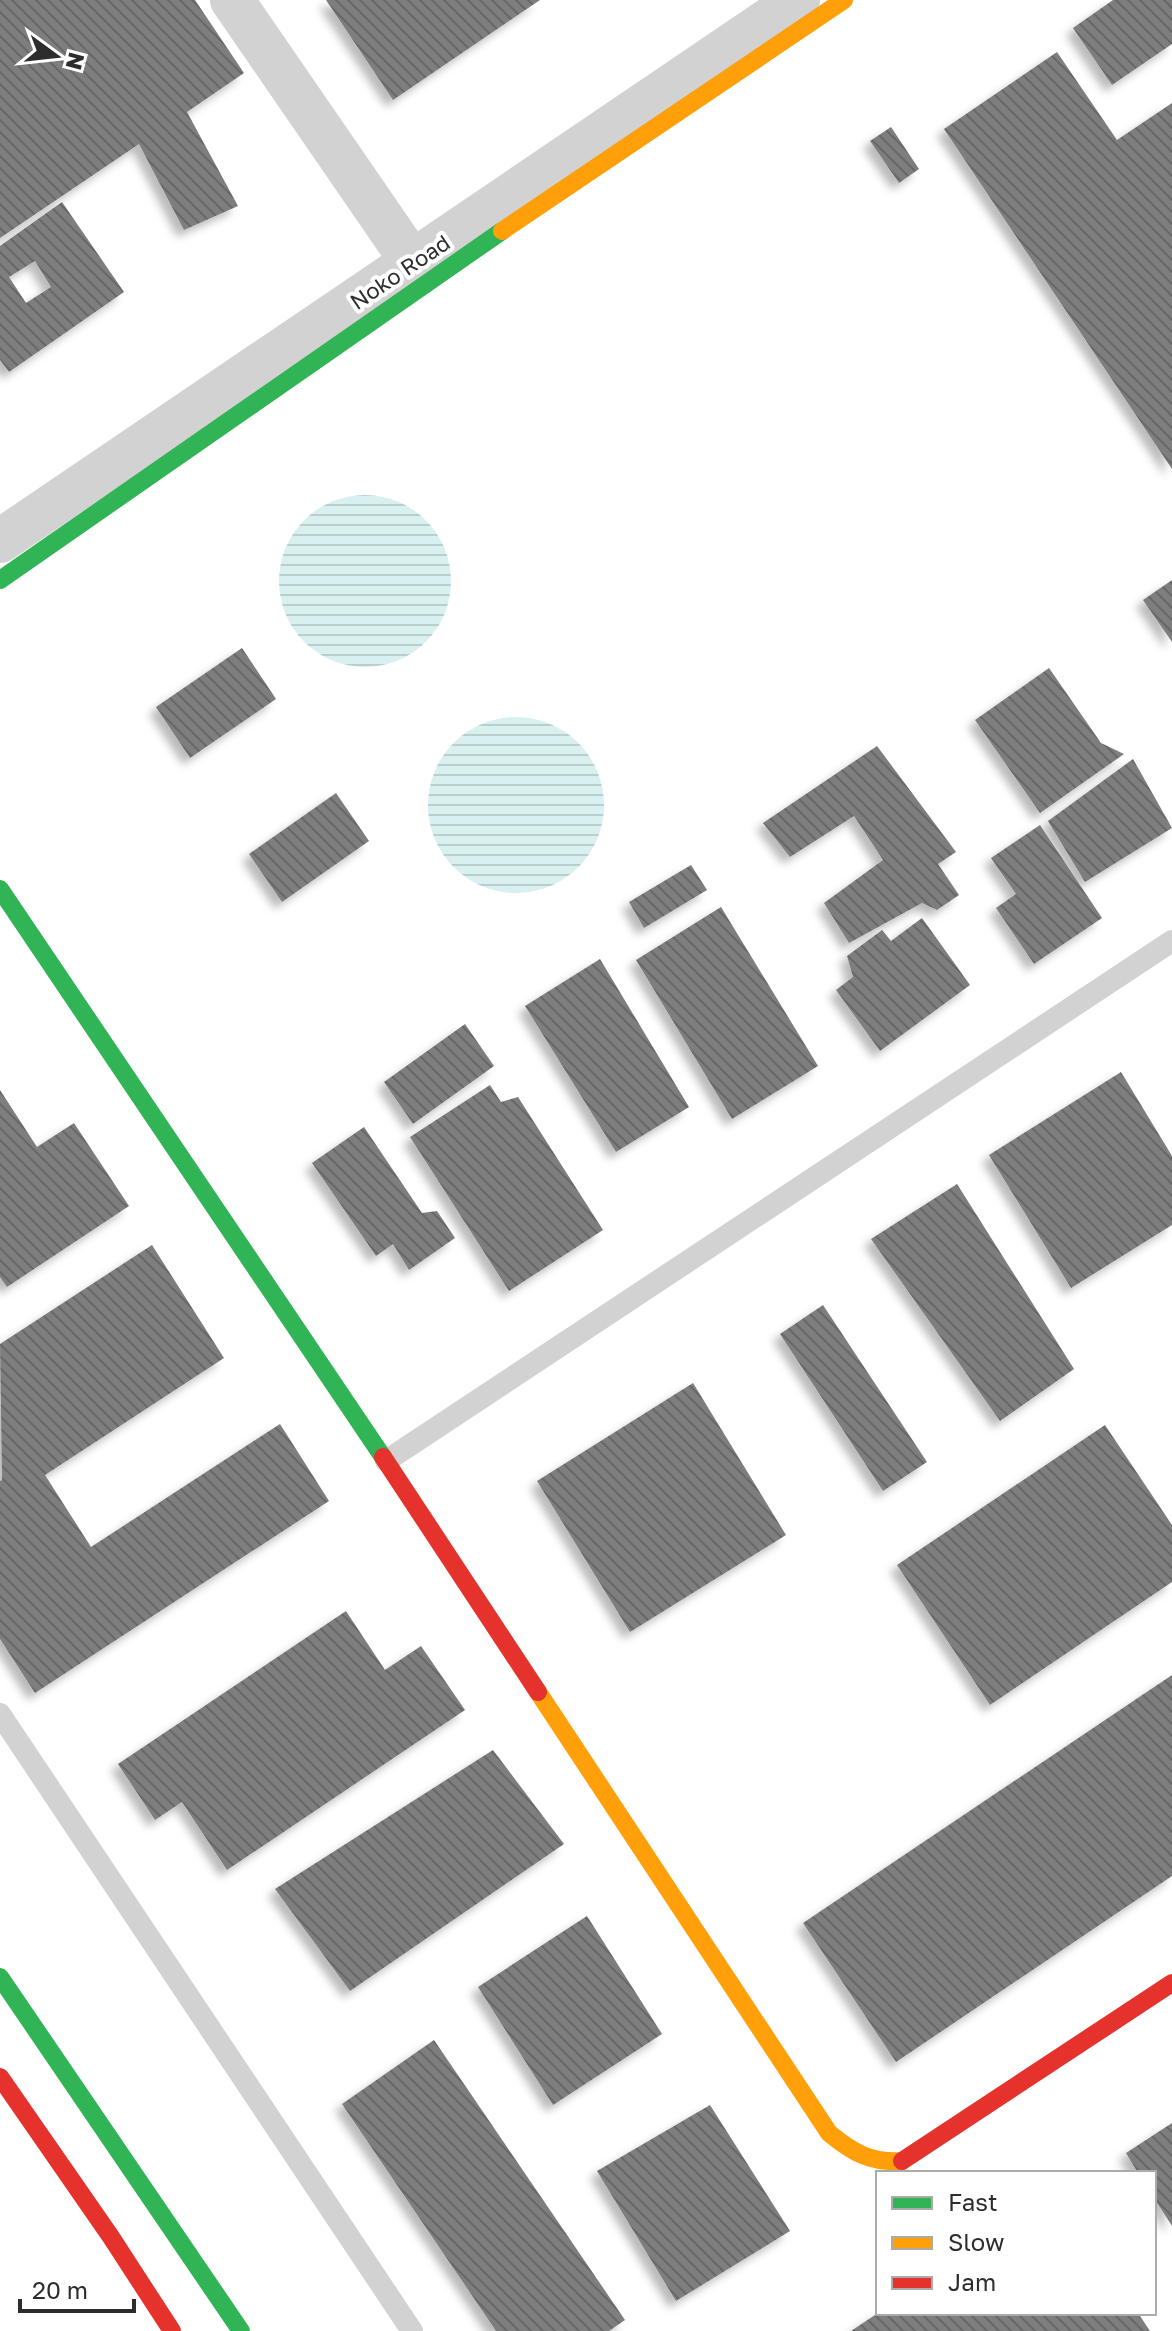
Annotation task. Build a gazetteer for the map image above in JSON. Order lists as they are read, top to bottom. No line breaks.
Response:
{"streets":{"street":["Noko Road"]},"legend":["Fast","Slow","Jam"],"scale_bar":"20 m","north":"right"}
